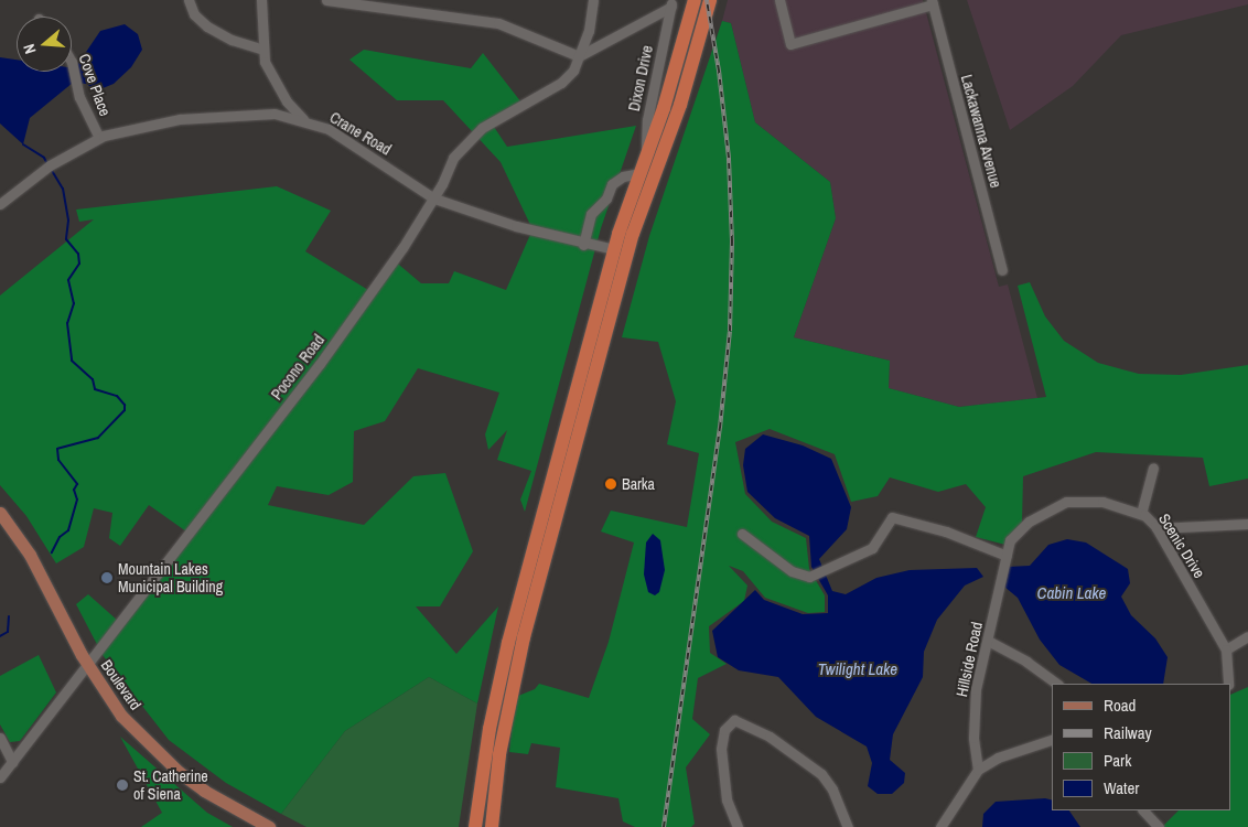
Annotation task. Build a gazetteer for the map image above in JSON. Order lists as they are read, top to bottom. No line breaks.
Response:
{"streets":{"main road":["Boulevard"],"street":["Dixon Drive","Cove Place","Lackawanna Avenue","Crane Road","Pocono Road","Scenic Drive","Hillside Road"]},"crossings":[["Cove Place","Crane Road"],["Crane Road","Pocono Road"],["Pocono Road","Boulevard"],["Scenic Drive","Hillside Road"]],"water":["Cabin Lake","Twilight Lake"],"places":["Barka","Mountain Lakes Municipal Building","St. Catherine of Siena"],"legend":["Road","Railway","Park","Water"],"north":"left"}
